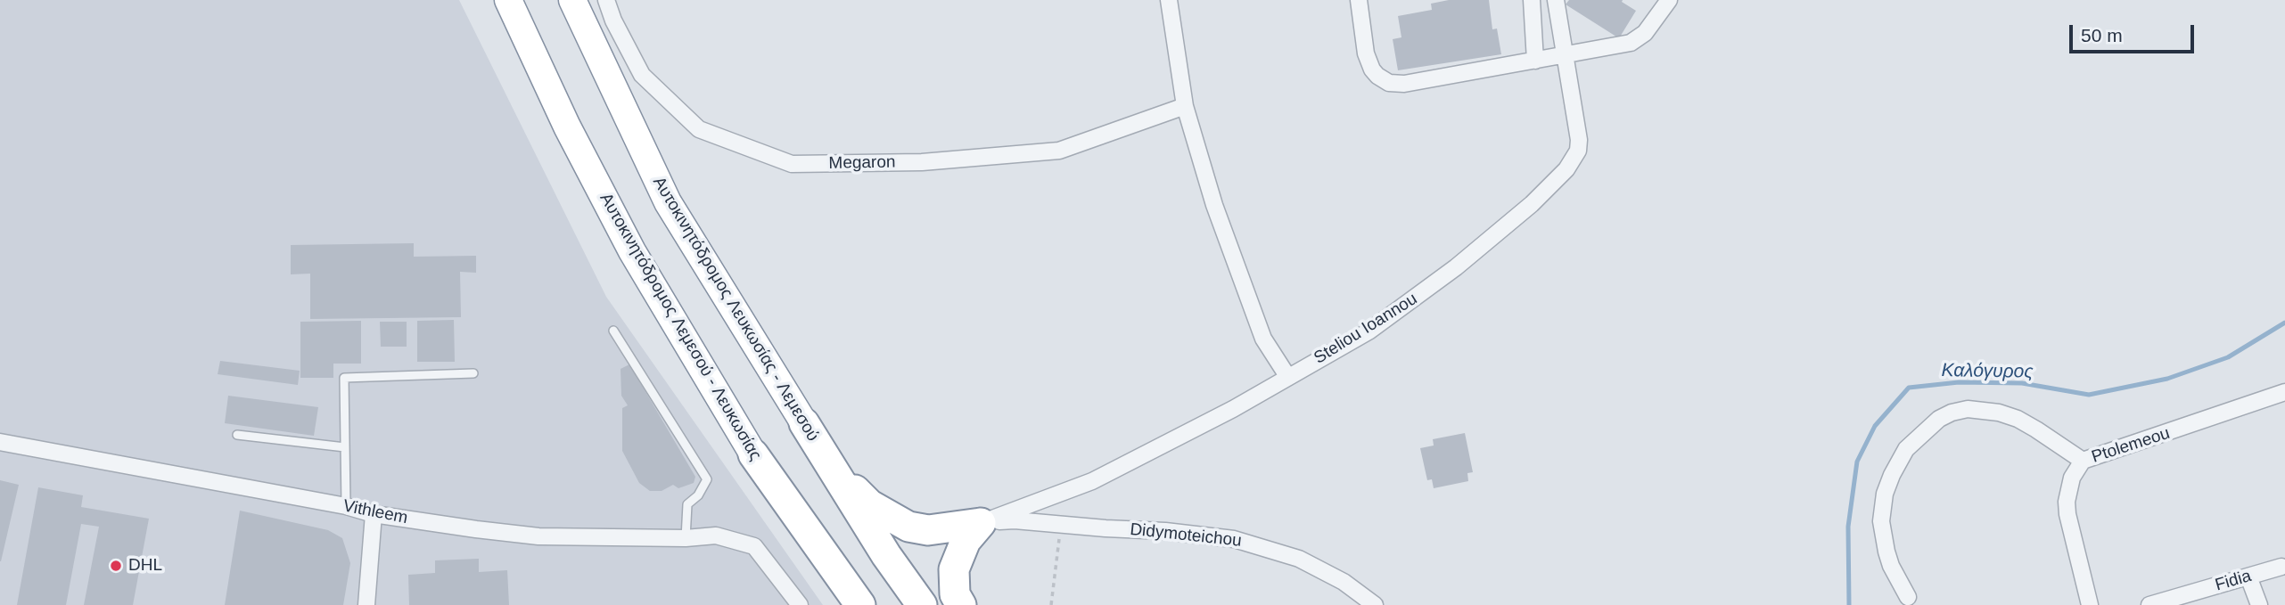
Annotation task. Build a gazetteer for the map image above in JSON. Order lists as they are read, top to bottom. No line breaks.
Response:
{"streets":{"highway":["Αυτοκινητόδρομος Λευκωσίας - Λεμεσού","Αυτοκινητόδρομος Λεμεσού - Λευκωσίας"],"street":["Megaron","Steliou Ioannou","Ptolemeou","Vithleem","Didymoteichou","Fidia"]},"crossings":[["Steliou Ioannou","Didymoteichou"]],"water":["Καλόγυρος"],"places":["DHL"],"scale_bar":"50 m"}
